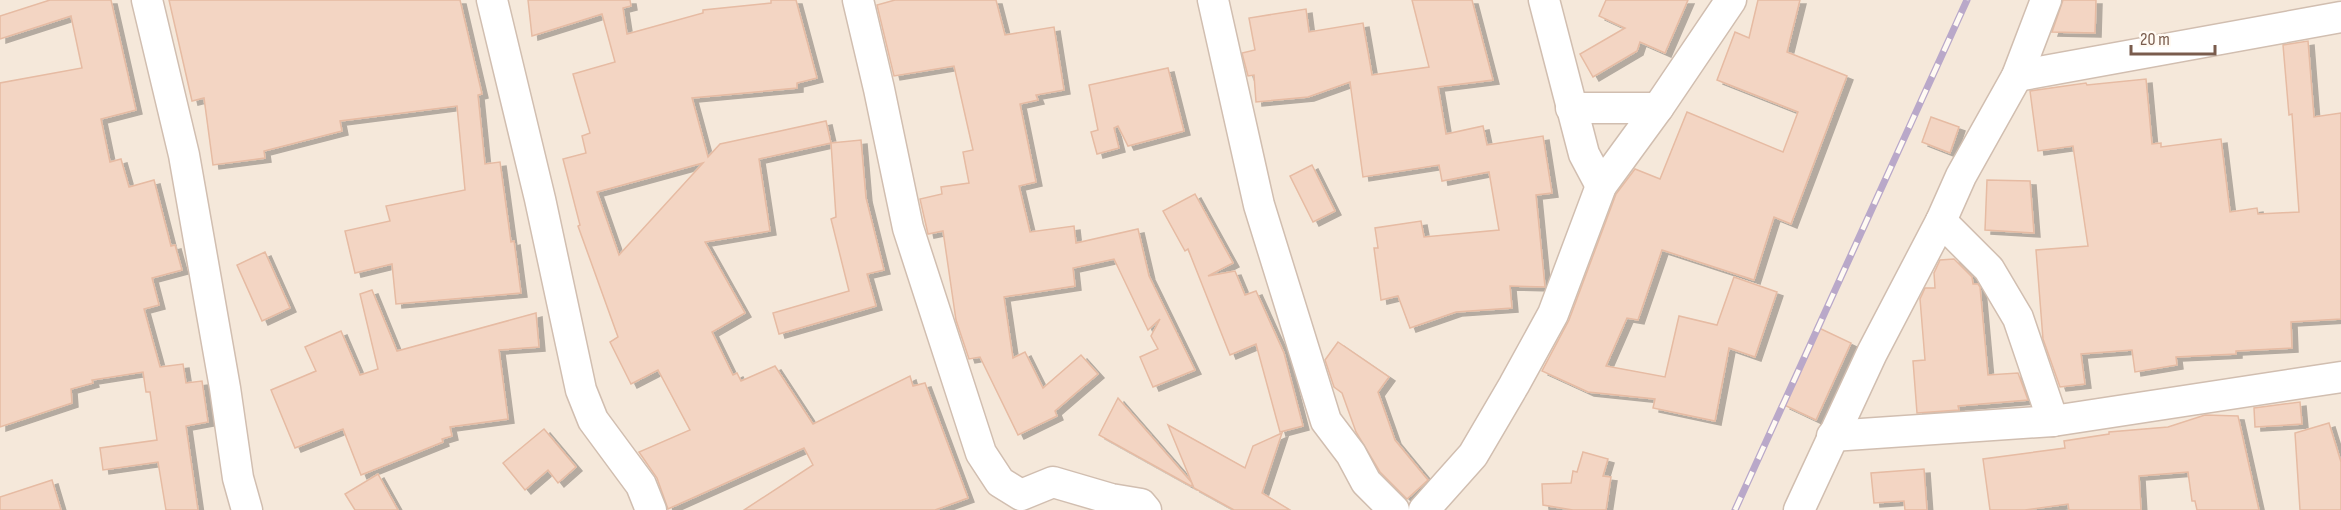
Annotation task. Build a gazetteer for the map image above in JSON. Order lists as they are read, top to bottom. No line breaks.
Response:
{"scale_bar":"20 m"}
